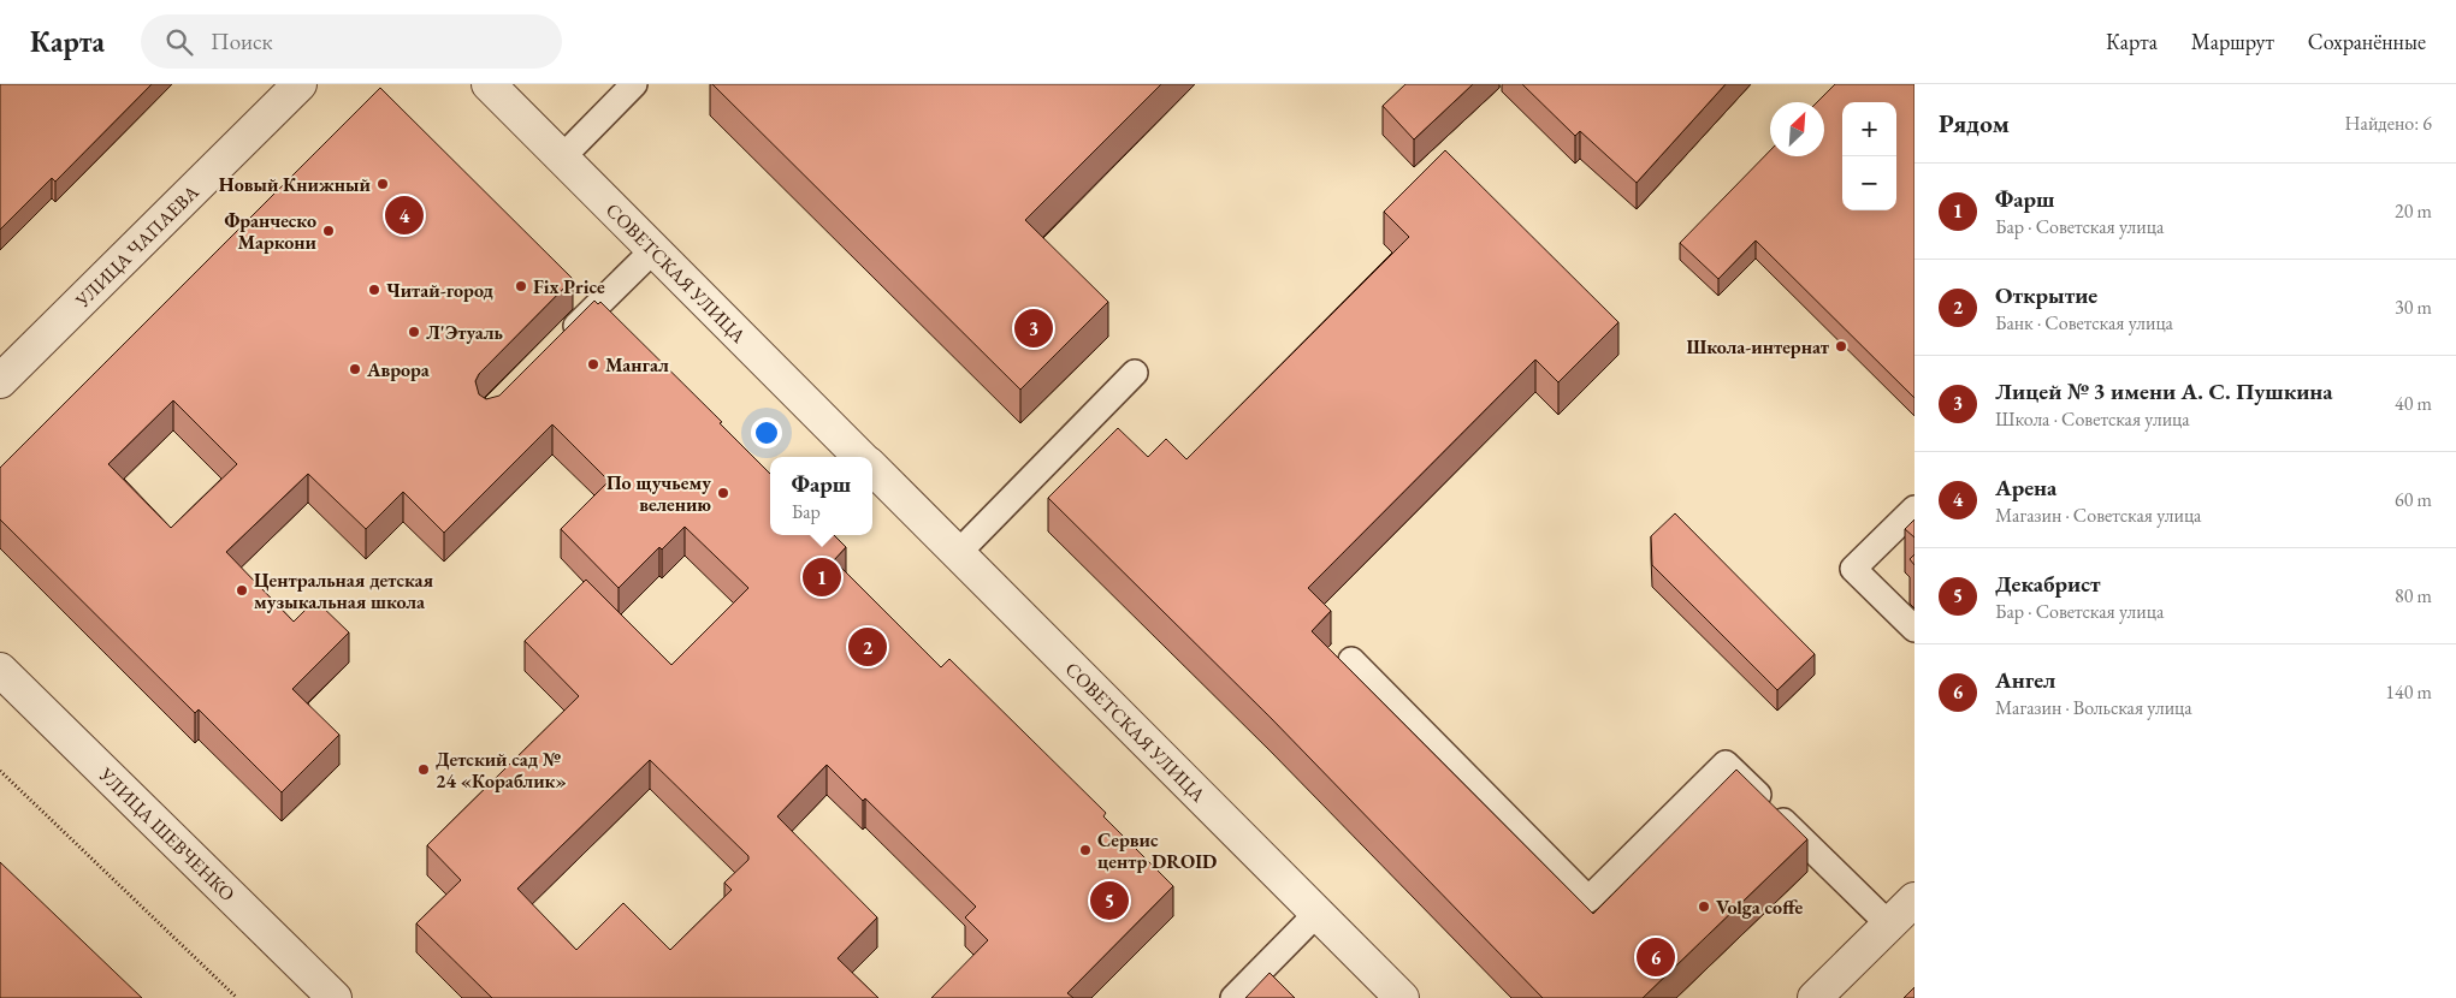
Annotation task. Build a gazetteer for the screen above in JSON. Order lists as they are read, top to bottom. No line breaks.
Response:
{"streets":{"street":["УЛИЦА ЧАПАЕВА","СОВЕТСКАЯ УЛИЦА","УЛИЦА ШЕВЧЕНКО"]},"places":["Новый Книжный","Франческо Маркони","Fix Price","Читай-город","Л'Этуаль","Школа-интернат","Мангал","Аврора","По щучьему велению","Центральная детская музыкальная школа","Детский сад № 24 «Кораблик»","Сервис центр DROID","Volga coffe"],"north":"top right","page":{"header":"Карта","search":"Поиск","nav":["Карта","Маршрут","Сохранённые"],"heading":["Рядом","Найдено: 6"],"map_buttons":["+","−"],"list":[{"mark":"1","name":"Фарш","note":"Бар · Советская улица","value":"20 m"},{"mark":"2","name":"Открытие","note":"Банк · Советская улица","value":"30 m"},{"mark":"3","name":"Лицей № 3 имени А. С. Пушкина","note":"Школа · Советская улица","value":"40 m"},{"mark":"4","name":"Арена","note":"Магазин · Советская улица","value":"60 m"},{"mark":"5","name":"Декабрист","note":"Бар · Советская улица","value":"80 m"},{"mark":"6","name":"Ангел","note":"Магазин · Вольская улица","value":"140 m"}],"pins":["4","3","1","2","5","6"],"popup":["Фарш","Бар"]}}
